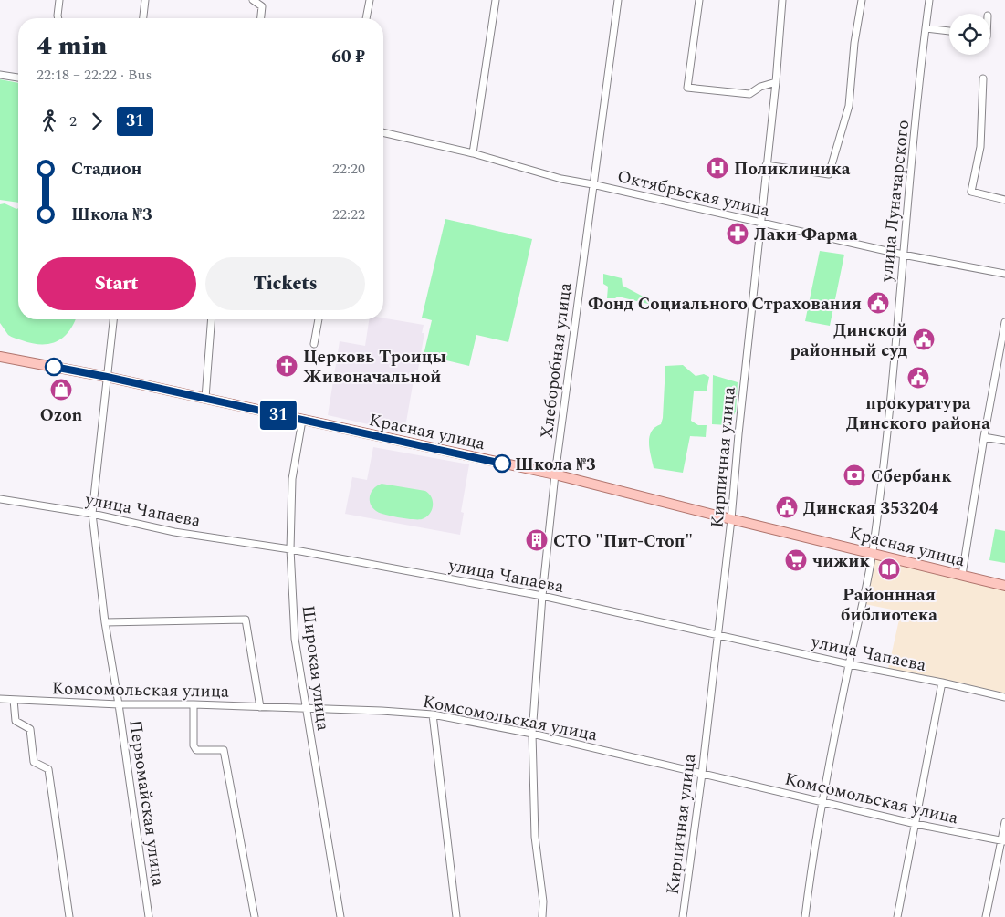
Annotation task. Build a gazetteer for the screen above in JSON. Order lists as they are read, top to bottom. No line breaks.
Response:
{"streets":{"main road":["Красная улица"],"street":["Октябрьская улица","улица Луначарского","Хлеборобная улица","Кирпичная улица","улица Чапаева","Широкая улица","Комсомольская улица","Первомайская улица"]},"crossings":[["Октябрьская улица","улица Луначарского"],["Октябрьская улица","Хлеборобная улица"],["Октябрьская улица","Кирпичная улица"],["улица Луначарского","Красная улица"],["улица Луначарского","улица Чапаева"],["улица Луначарского","Комсомольская улица"],["Хлеборобная улица","Красная улица"],["Хлеборобная улица","улица Чапаева"],["Хлеборобная улица","Комсомольская улица"],["Красная улица","Кирпичная улица"],["Красная улица","Широкая улица"],["Красная улица","Первомайская улица"],["Кирпичная улица","улица Чапаева"],["Кирпичная улица","Комсомольская улица"],["улица Чапаева","Широкая улица"],["улица Чапаева","Первомайская улица"],["Широкая улица","Комсомольская улица"],["Комсомольская улица","Первомайская улица"]],"places":{"hospital":["Поликлиника"],"pharmacy":["Лаки Фарма"],"public building":["Фонд Социального Страхования","Динской районный суд","прокуратура Динского района","Динская 353204"],"church":["Церковь Троицы Живоначальной"],"shop":["Ozon"],"other":["Школа №3"],"bank":["Сбербанк"],"building":["СТО \"Пит-Стоп\""],"supermarket":["чижик"],"library":["Районнная библиотека"]},"lines":["bus line 31"],"page":{"on_map":"31","heading":["4 min","22:18 – 22:22 · Bus","60 ₽"],"legs":["2","31"],"list":[{"name":"Стадион","value":"22:20"},{"name":"Школа №3","value":"22:22"}],"buttons":["Start","Tickets"]}}
